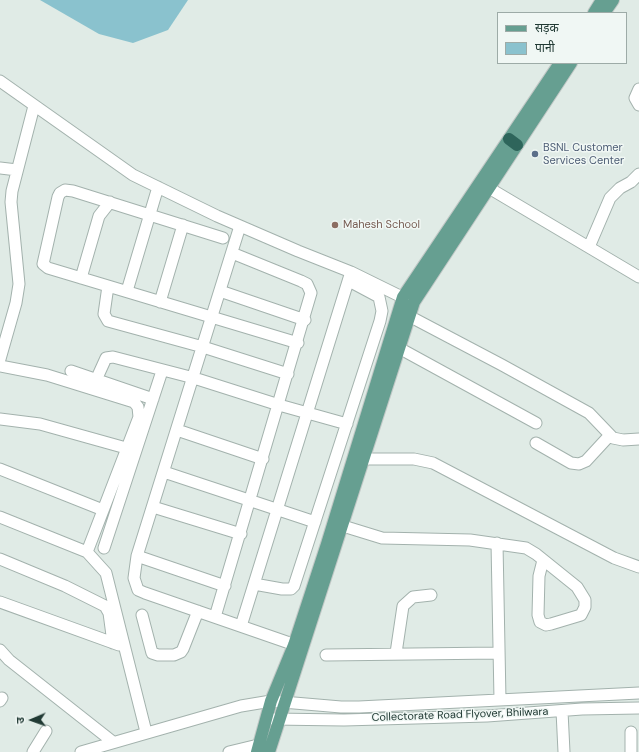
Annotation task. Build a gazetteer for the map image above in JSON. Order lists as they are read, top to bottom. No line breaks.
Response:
{"streets":{"street":["Collectorate Road Flyover, Bhilwara"]},"places":["BSNL Customer Services Center","Mahesh School"],"legend":["सड़क","पानी"],"north":"left"}
